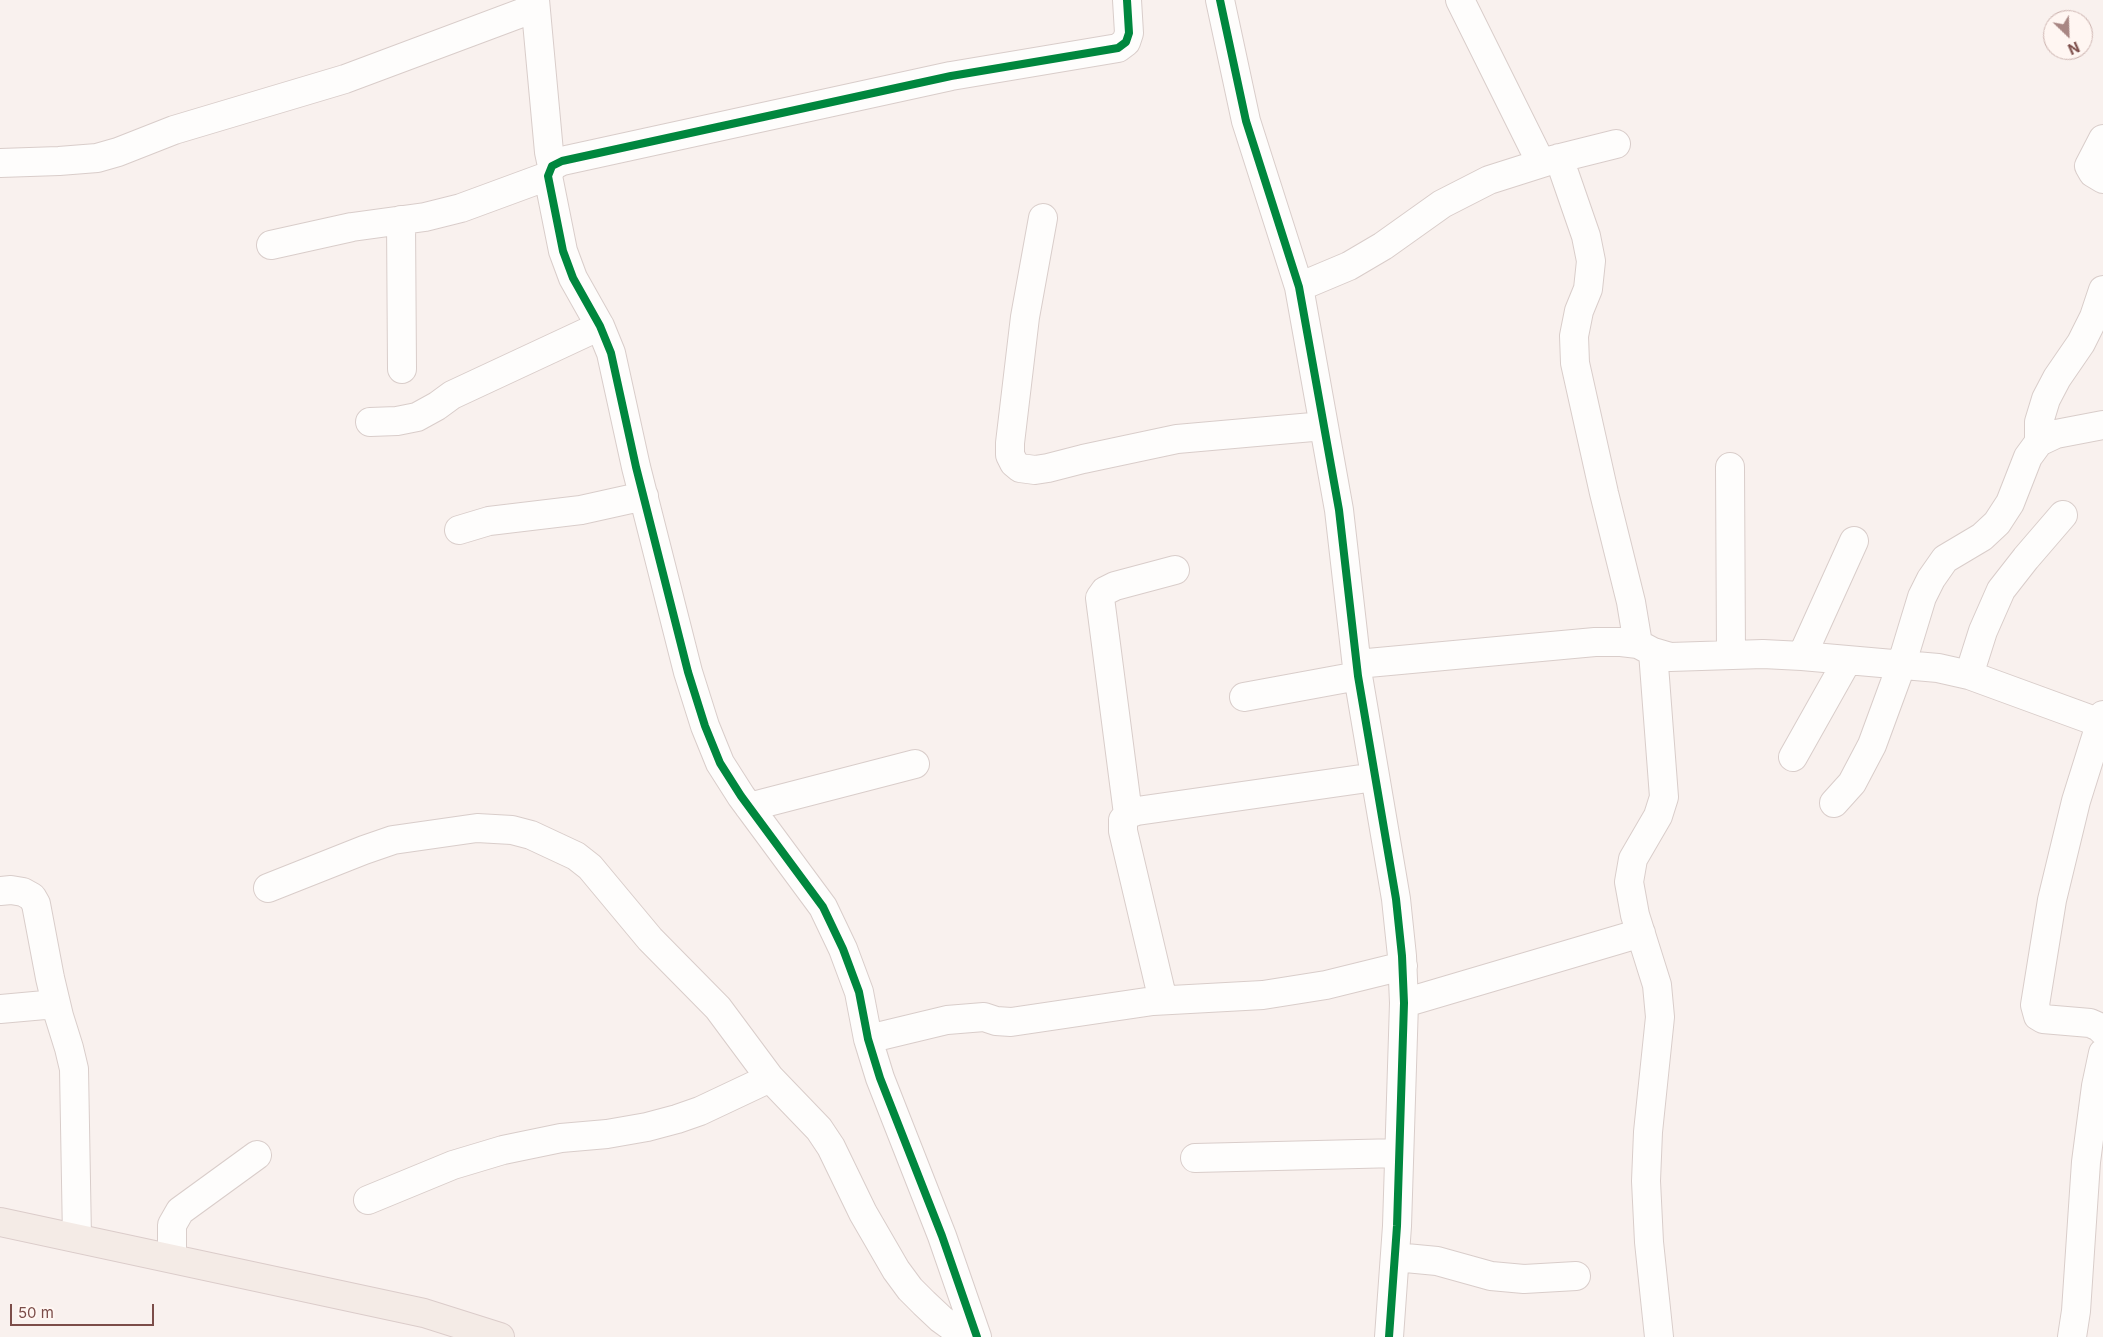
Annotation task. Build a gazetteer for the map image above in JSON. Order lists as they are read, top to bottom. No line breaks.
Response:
{"scale_bar":"50 m","north":"bottom right"}
